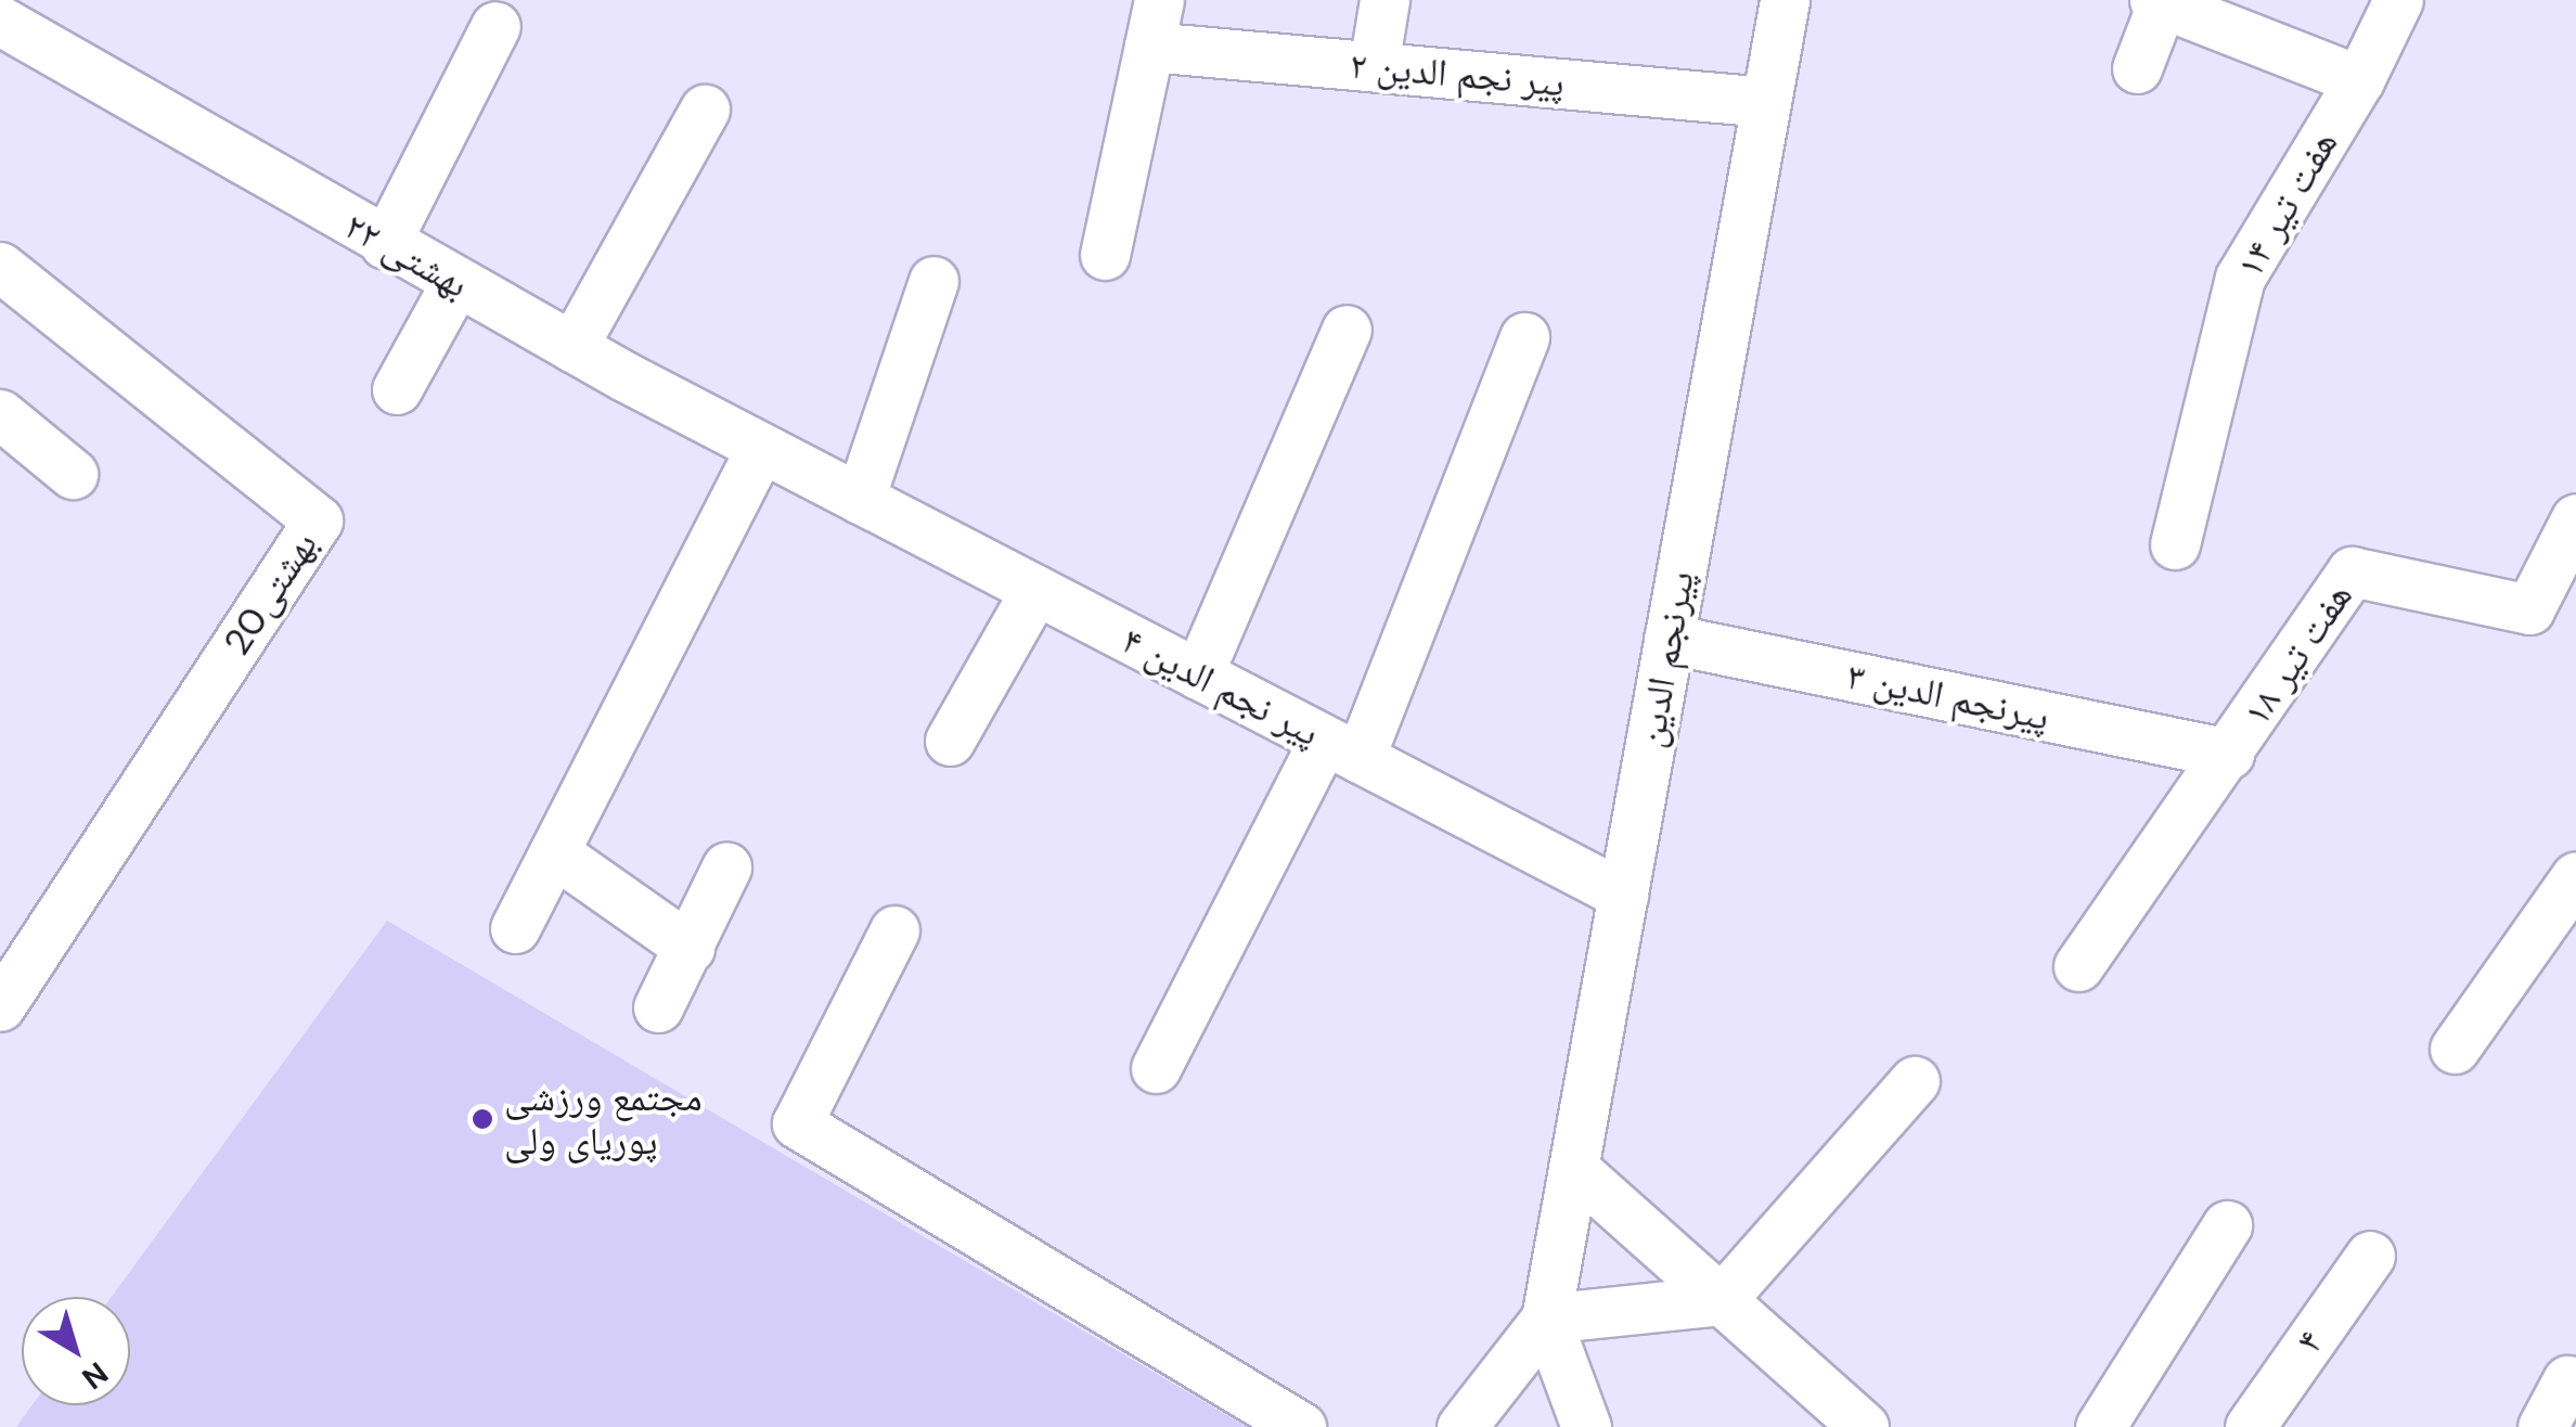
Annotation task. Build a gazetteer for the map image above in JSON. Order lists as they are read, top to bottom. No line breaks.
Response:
{"streets":{"street":["پیر نجم الدین ۲","هفت تیر ۱۴","بهشتی ۲۲","بهشتی20","هفت تیر ۱۸","پیرنجم الدین","پیر نجم الدین ۴","پیرنجم الدین ۳","۴"]},"crossings":[["پیر نجم الدین ۲","پیرنجم الدین"],["بهشتی ۲۲","پیر نجم الدین ۴"],["هفت تیر ۱۸","پیرنجم الدین ۳"],["پیرنجم الدین","پیر نجم الدین ۴"],["پیرنجم الدین","پیرنجم الدین ۳"]],"places":["مجتمع ورزشی پوریای ولی"],"north":"bottom right"}
